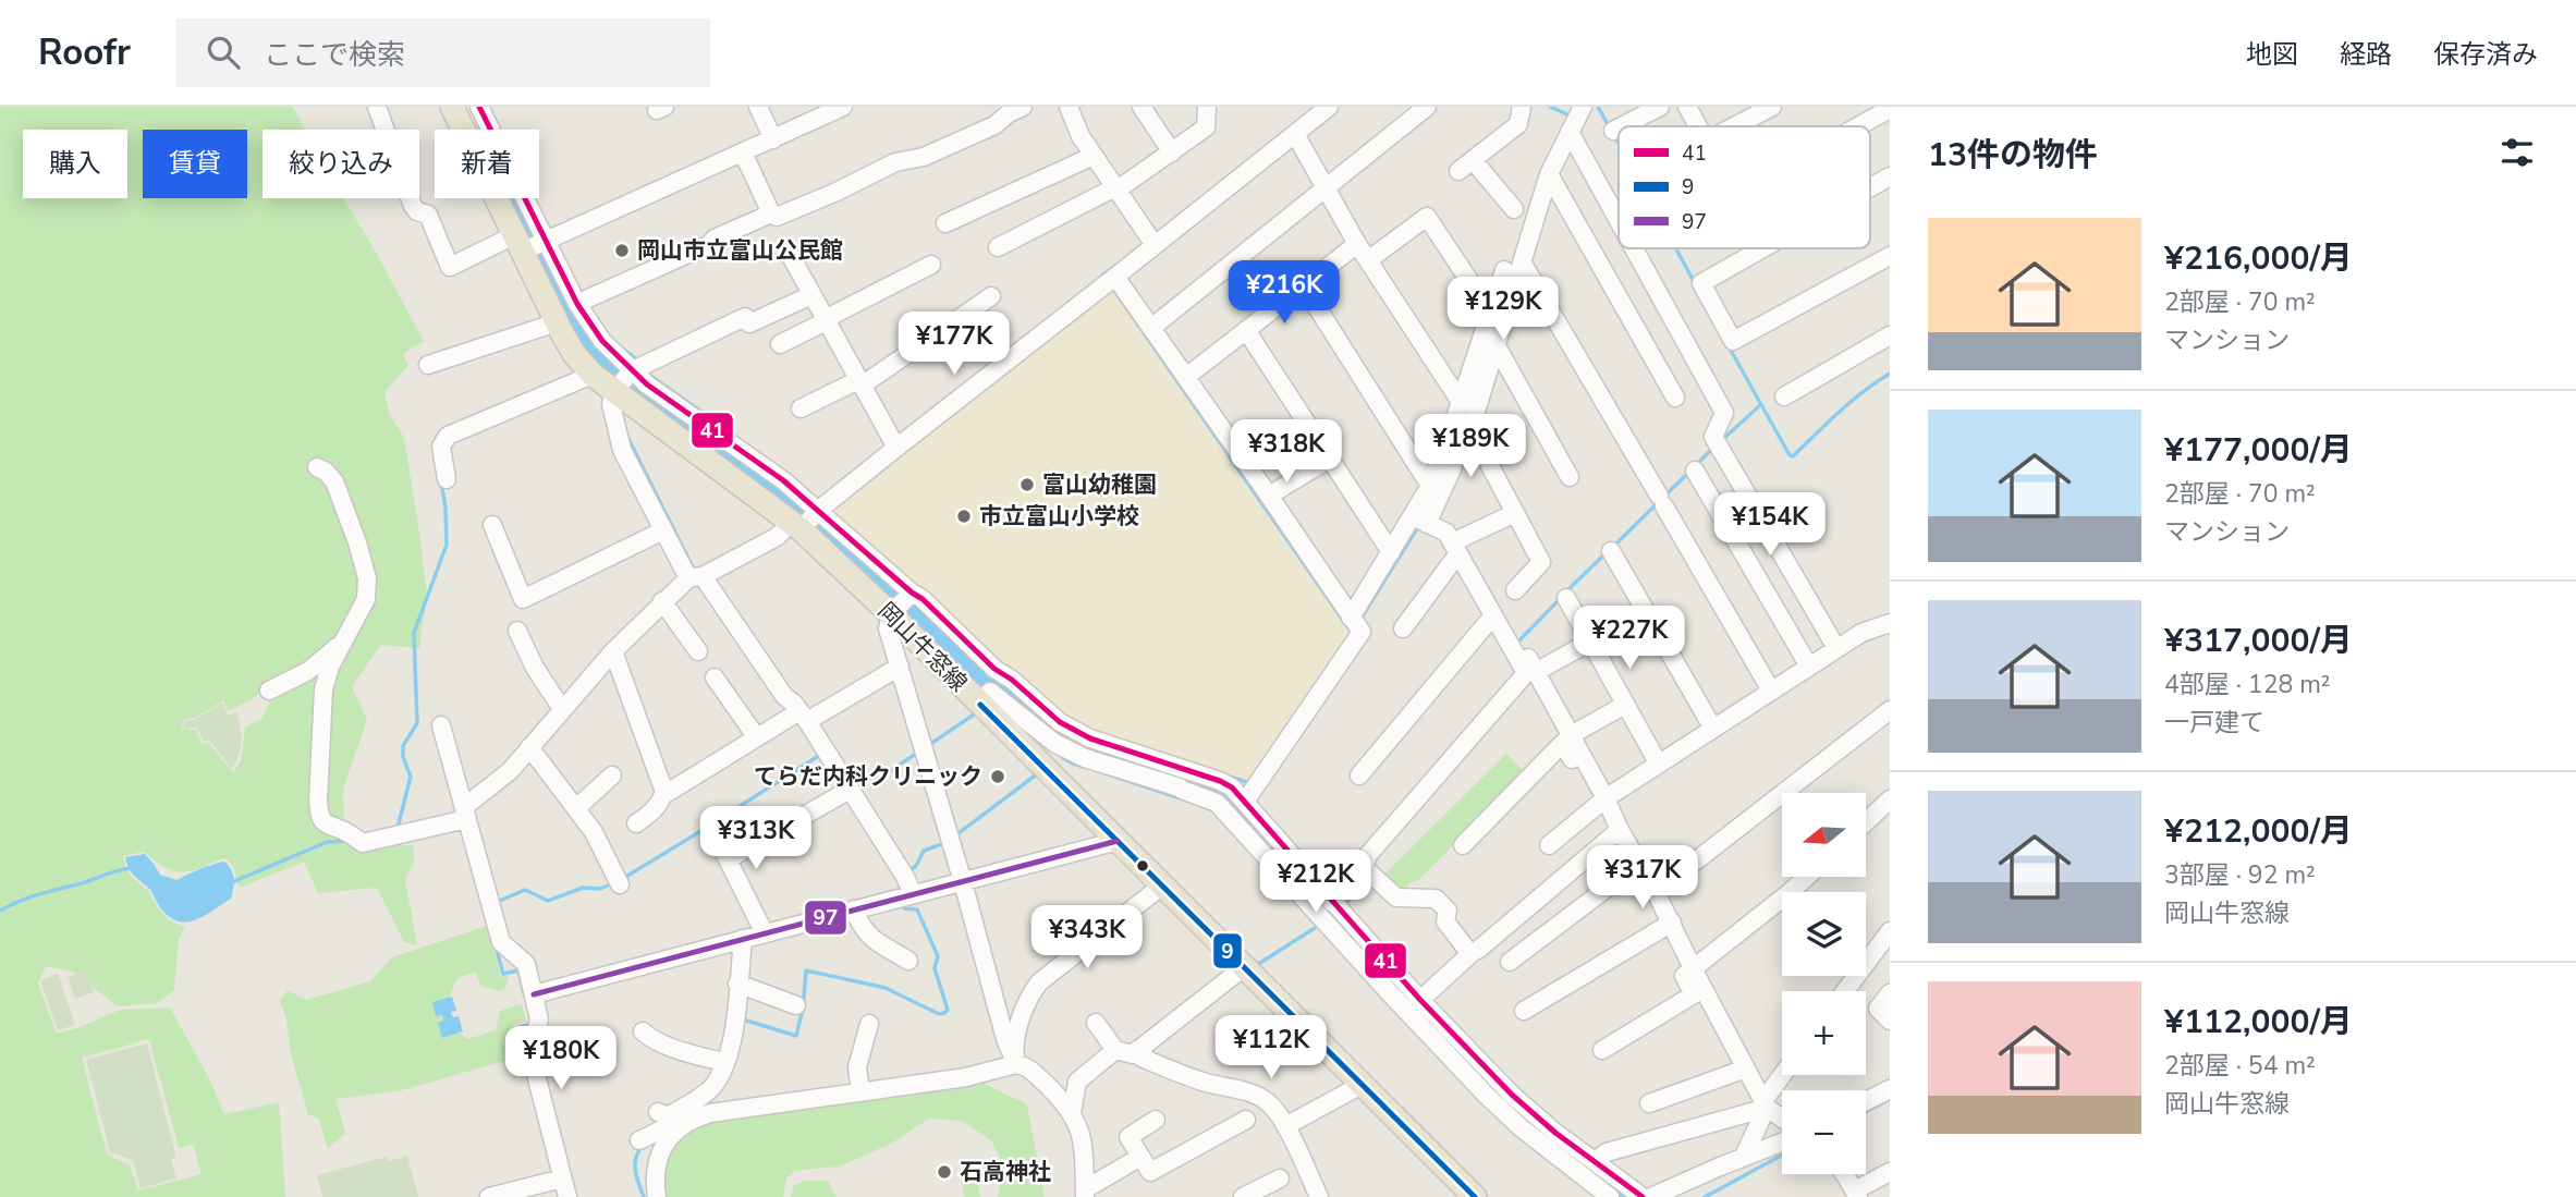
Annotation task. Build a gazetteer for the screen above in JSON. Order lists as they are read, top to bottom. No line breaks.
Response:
{"streets":{"main road":["岡山牛窓線"]},"places":["岡山市立富山公民館","富山幼稚園","市立富山小学校","てらだ内科クリニック","石高神社"],"lines":["transit line 41","transit line 9","transit line 97"],"legend":["41","9","97"],"north":"left","page":{"header":"Roofr","search":"ここで検索","nav":["地図","経路","保存済み"],"heading":"13件の物件","chip":["購入","賃貸","絞り込み","新着"],"list":[{"name":"¥216,000/月","note":"2部屋 · 70 m² · マンション"},{"name":"¥177,000/月","note":"2部屋 · 70 m² · マンション"},{"name":"¥317,000/月","note":"4部屋 · 128 m² · 一戸建て"},{"name":"¥212,000/月","note":"3部屋 · 92 m² · 岡山牛窓線"},{"name":"¥112,000/月","note":"2部屋 · 54 m² · 岡山牛窓線"}],"price":["¥216K","¥129K","¥177K","¥189K","¥318K","¥154K","¥227K","¥313K","¥317K","¥212K","¥343K","¥112K","¥180K"],"map_buttons":["+","−"]}}
